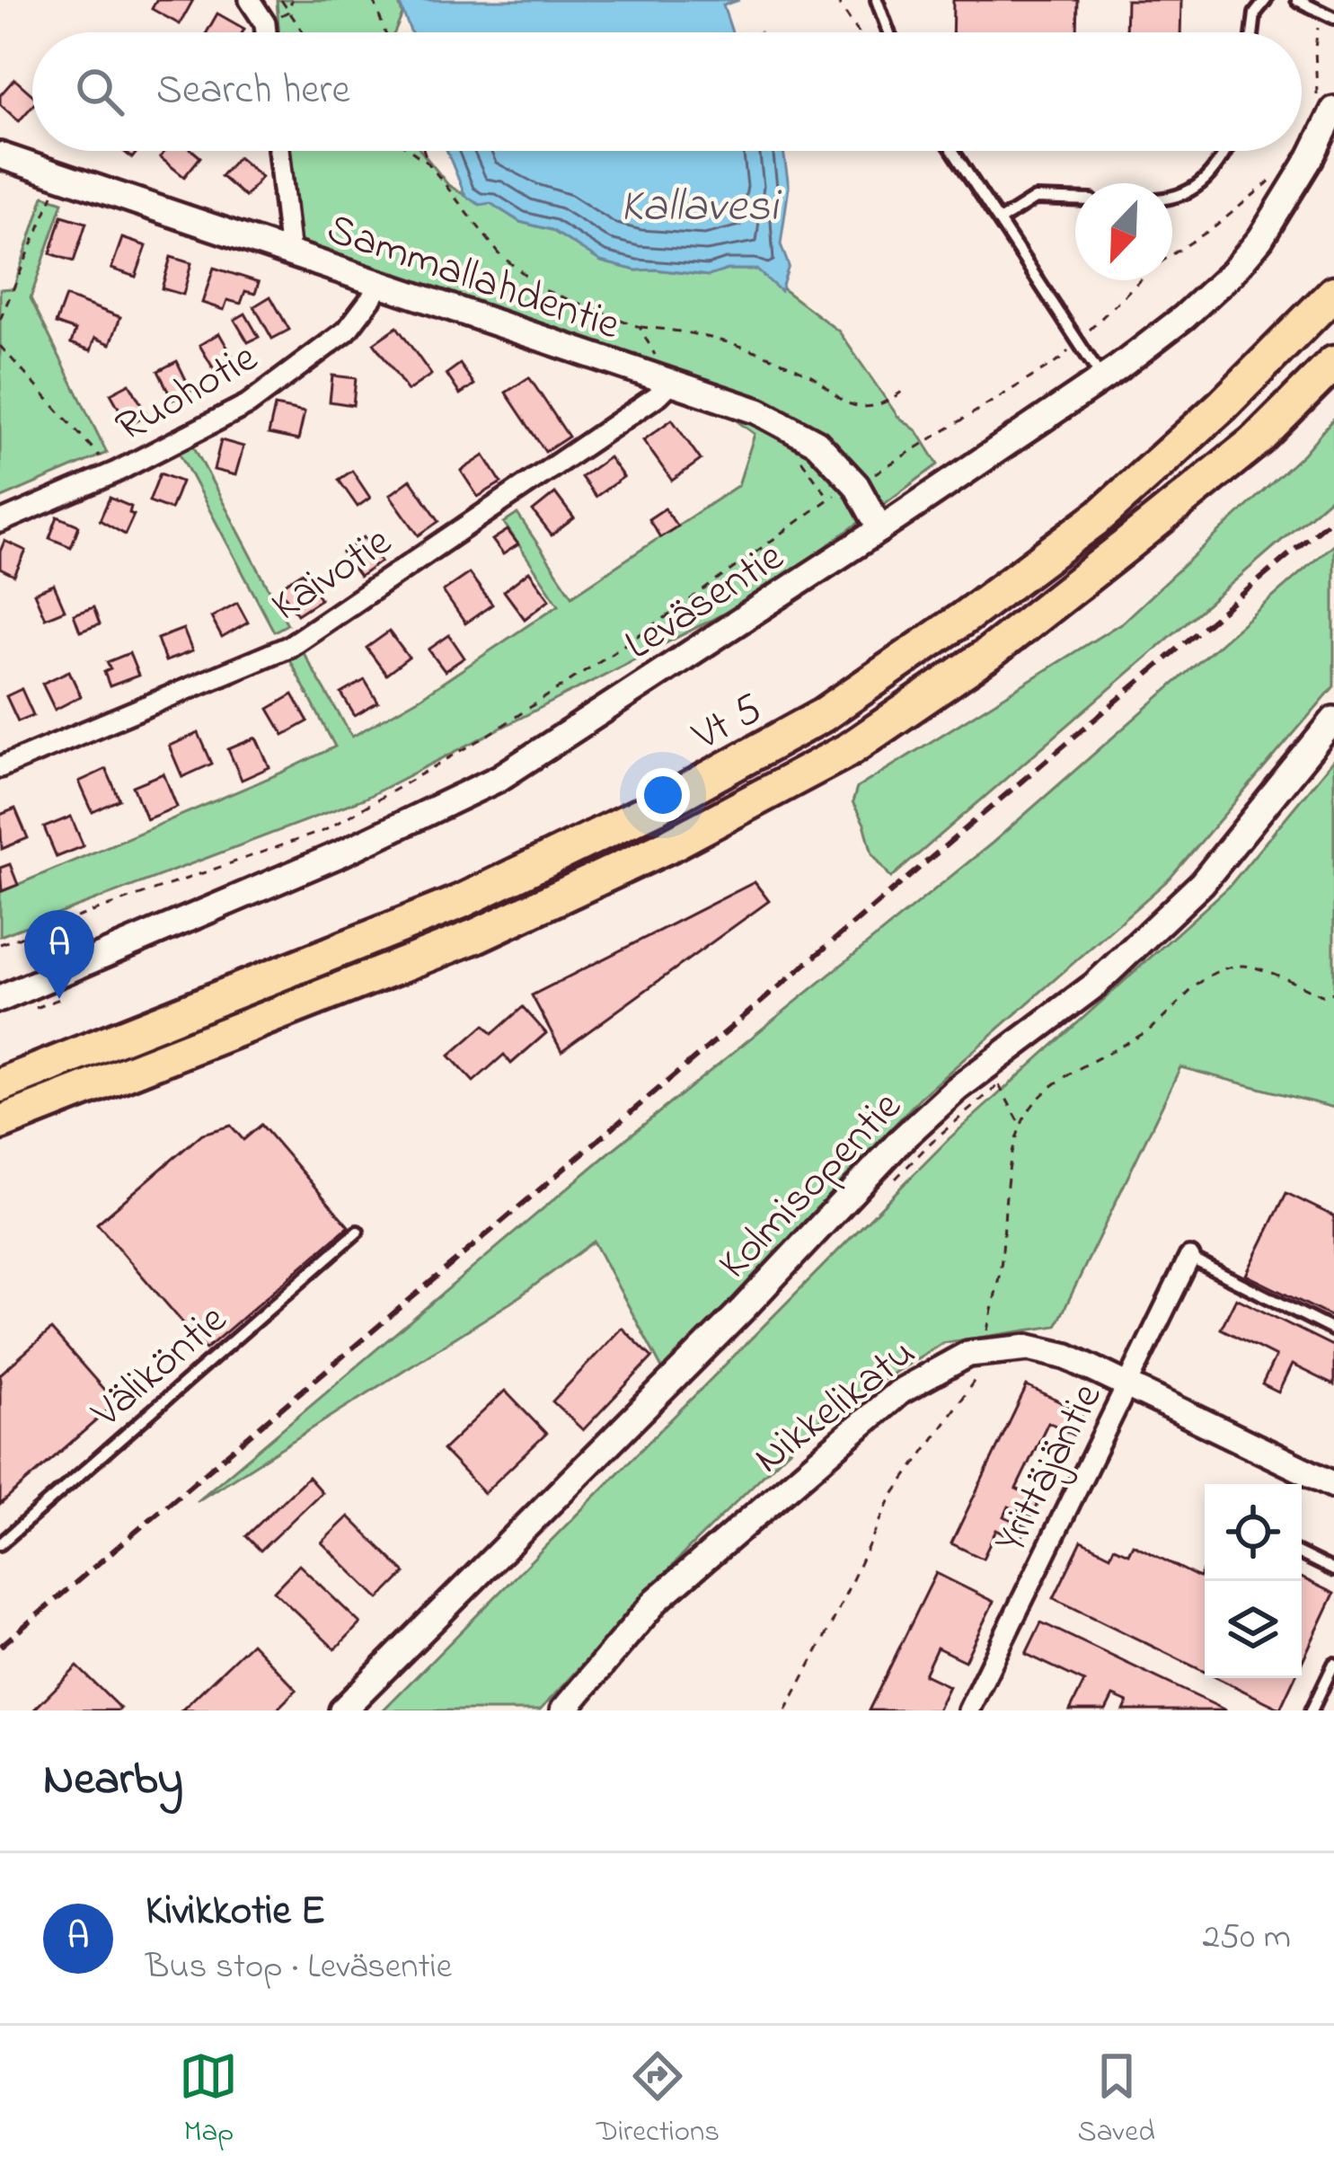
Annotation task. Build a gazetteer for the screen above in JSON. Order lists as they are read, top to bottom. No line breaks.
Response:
{"streets":{"highway":["Vt 5"],"main road":["Sammallahdentie","Leväsentie","Kolmisopentie","Nikkelikatu"],"street":["Ruohotie","Kaivotie","Yrittäjäntie"],"lane":["Väliköntie"]},"crossings":[["Sammallahdentie","Ruohotie"],["Sammallahdentie","Kaivotie"],["Sammallahdentie","Leväsentie"],["Nikkelikatu","Yrittäjäntie"]],"water":["Kallavesi"],"north":"bottom left","page":{"search":"Search here","pins":"A","heading":"Nearby","list":[{"mark":"A","name":"Kivikkotie E","note":"Bus stop · Leväsentie","value":"250 m"}],"nav":["Map","Directions","Saved"]}}
